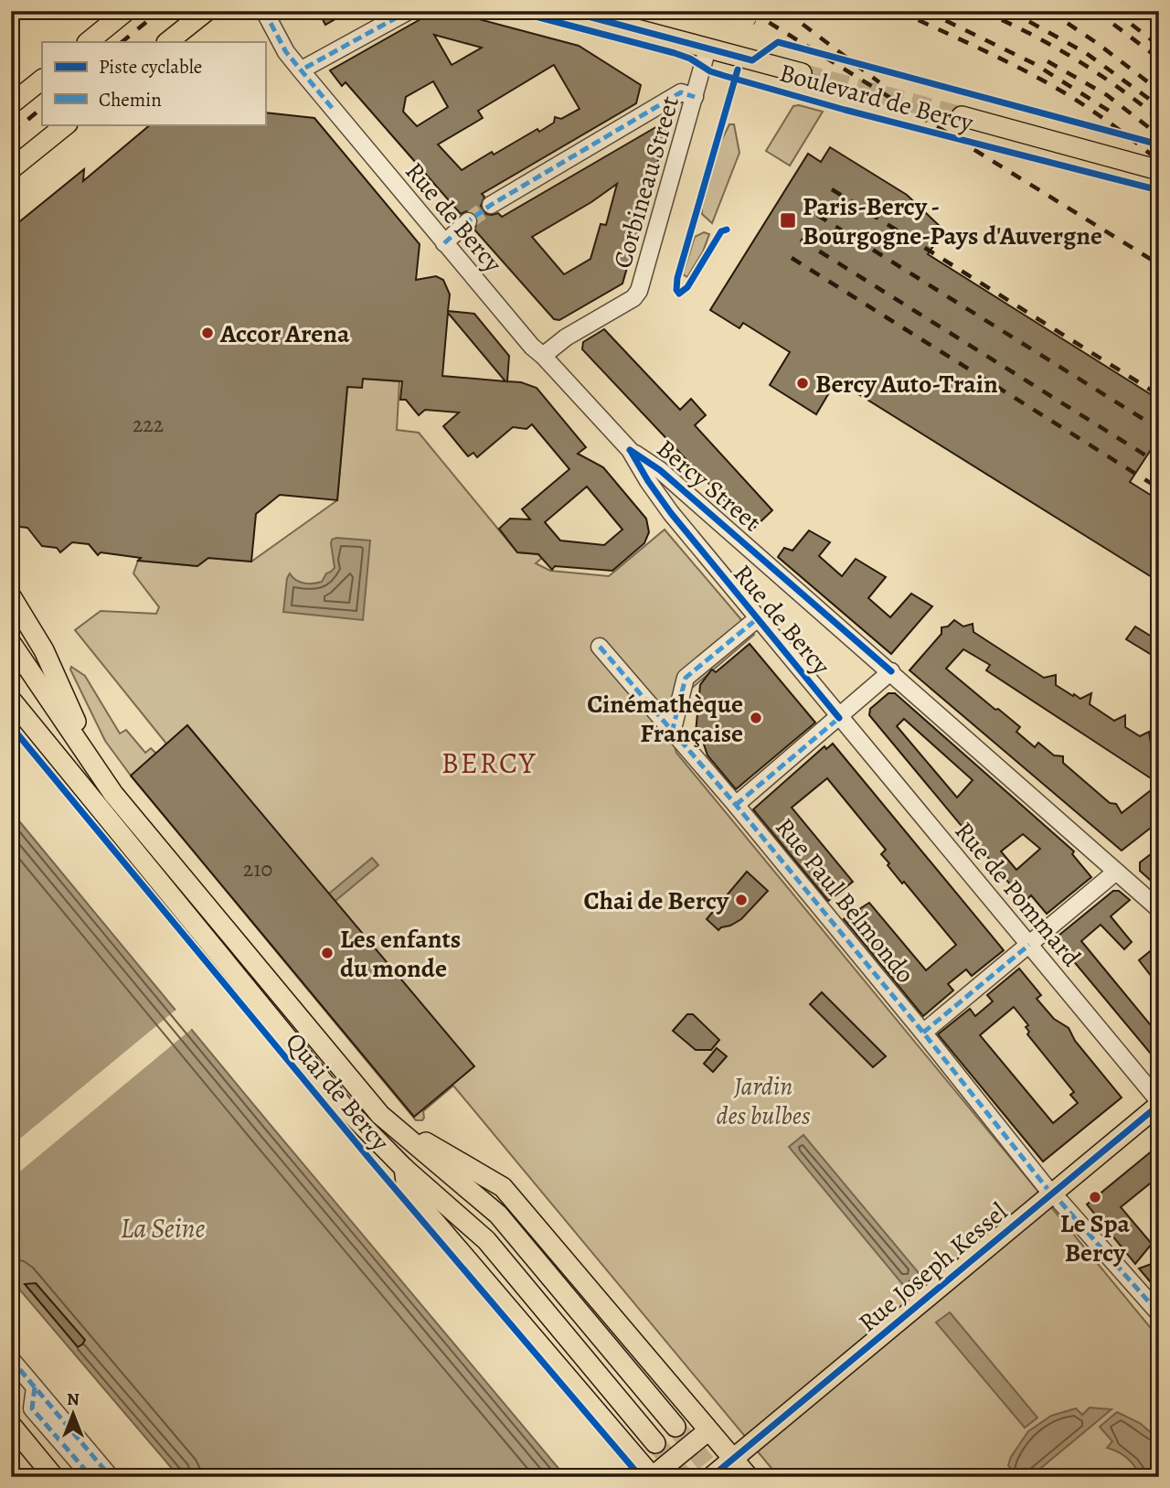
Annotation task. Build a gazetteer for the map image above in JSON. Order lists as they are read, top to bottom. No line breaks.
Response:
{"streets":{"main road":["Boulevard de Bercy","Quai de Bercy","Rue Joseph Kessel"],"street":["Corbineau Street","Rue de Bercy","Bercy Street","Rue de Pommard","Rue Paul Belmondo"]},"crossings":[["Boulevard de Bercy","Corbineau Street"],["Corbineau Street","Rue de Bercy"],["Rue de Bercy","Bercy Street"],["Rue de Bercy","Rue de Pommard"],["Rue de Pommard","Rue Joseph Kessel"]],"districts":["BERCY"],"water":["La Seine"],"parks":["Jardin des bulbes"],"places":{"transit":["Paris-Bercy - Bourgogne-Pays d'Auvergne"],"other":["Accor Arena","Bercy Auto-Train","Cinémathèque Française","Chai de Bercy","Les enfants du monde","Le Spa Bercy"]},"house_numbers":["222","210"],"legend":["Piste cyclable","Chemin"],"north":"top"}
